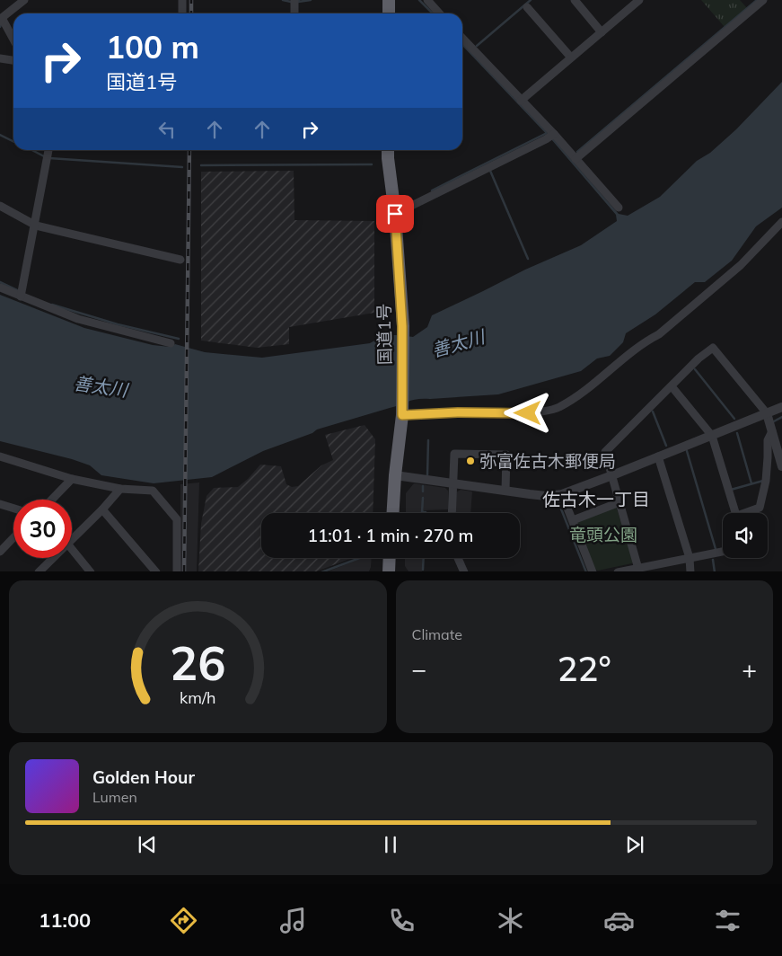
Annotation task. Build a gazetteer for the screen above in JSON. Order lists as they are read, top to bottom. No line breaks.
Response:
{"streets":{"highway":["国道1号"]},"districts":["佐古木一丁目"],"water":["善太川"],"parks":["竜頭公園"],"places":["弥富佐古木郵便局"],"page":{"turn":["100 m","国道1号"],"limit":"30","trip":"11:01 · 1 min · 270 m","tile":"Climate","heat":["−","22°","+"],"song":["Golden Hour","Lumen"],"tabs":"11:00","gauge":["26","km/h"]}}
